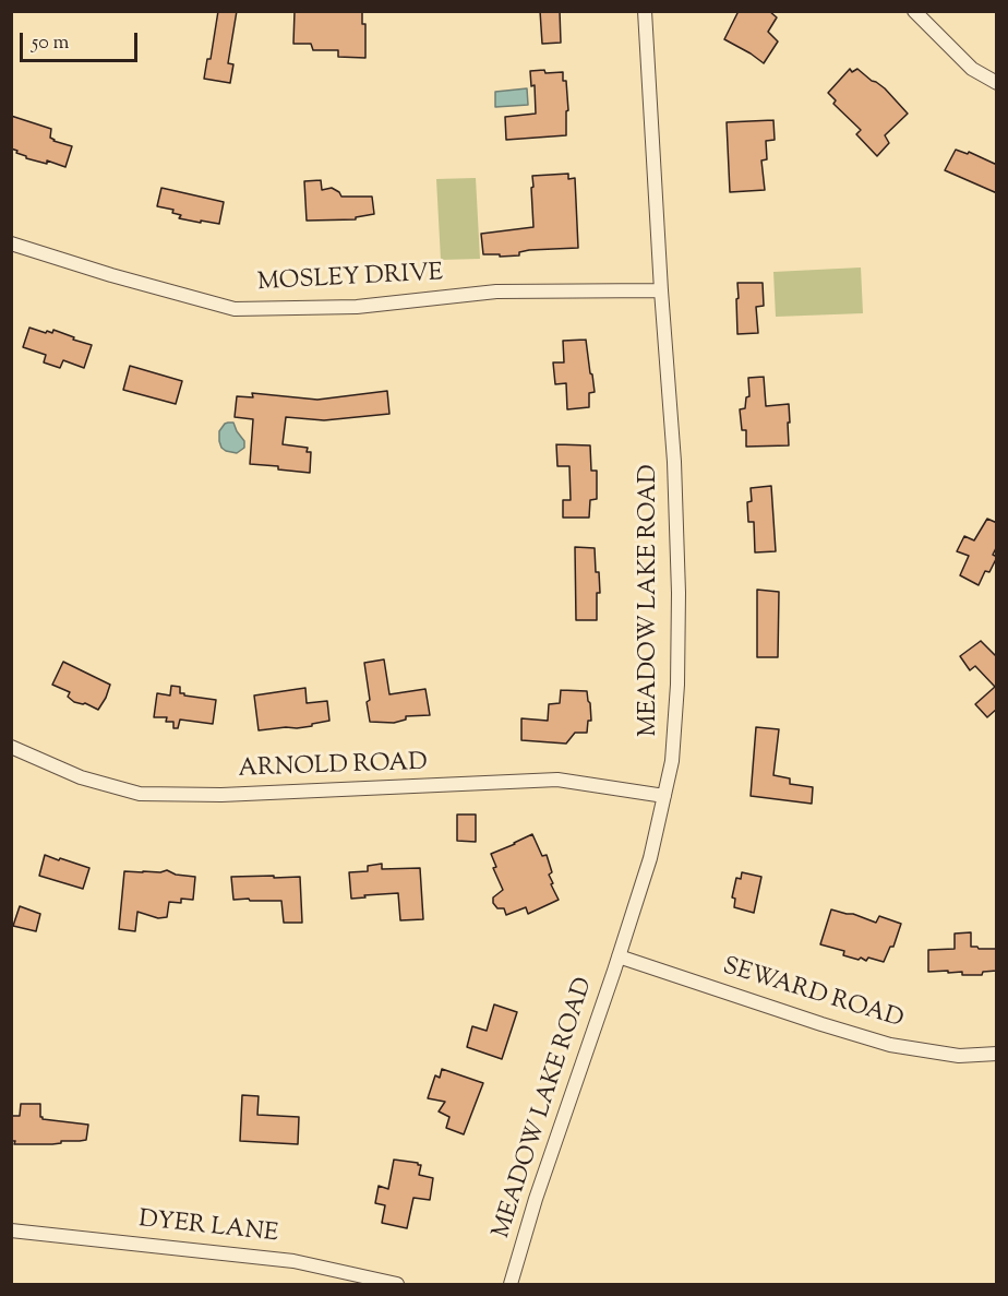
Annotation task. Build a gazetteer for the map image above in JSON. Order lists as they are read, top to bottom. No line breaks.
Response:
{"streets":{"street":["MOSLEY DRIVE","MEADOW LAKE ROAD","ARNOLD ROAD","SEWARD ROAD","DYER LANE"]},"crossings":[["MOSLEY DRIVE","MEADOW LAKE ROAD"],["MEADOW LAKE ROAD","ARNOLD ROAD"],["MEADOW LAKE ROAD","SEWARD ROAD"]],"scale_bar":"50 m"}
